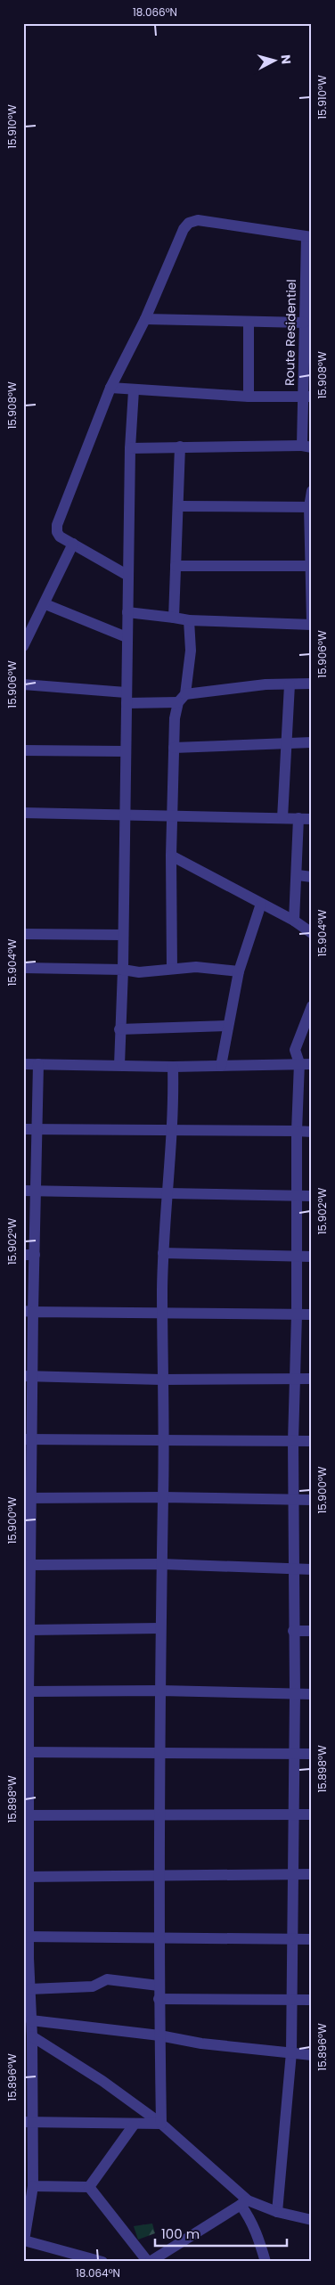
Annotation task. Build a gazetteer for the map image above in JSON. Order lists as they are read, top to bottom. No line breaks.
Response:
{"streets":{"street":["Route Residentiel"]},"scale_bar":"100 m","north":"right","coordinates":["18.066°N","15.910°W","15.908°W","15.906°W","15.904°W","15.902°W","15.900°W","15.898°W","15.896°W","18.064°N"]}
